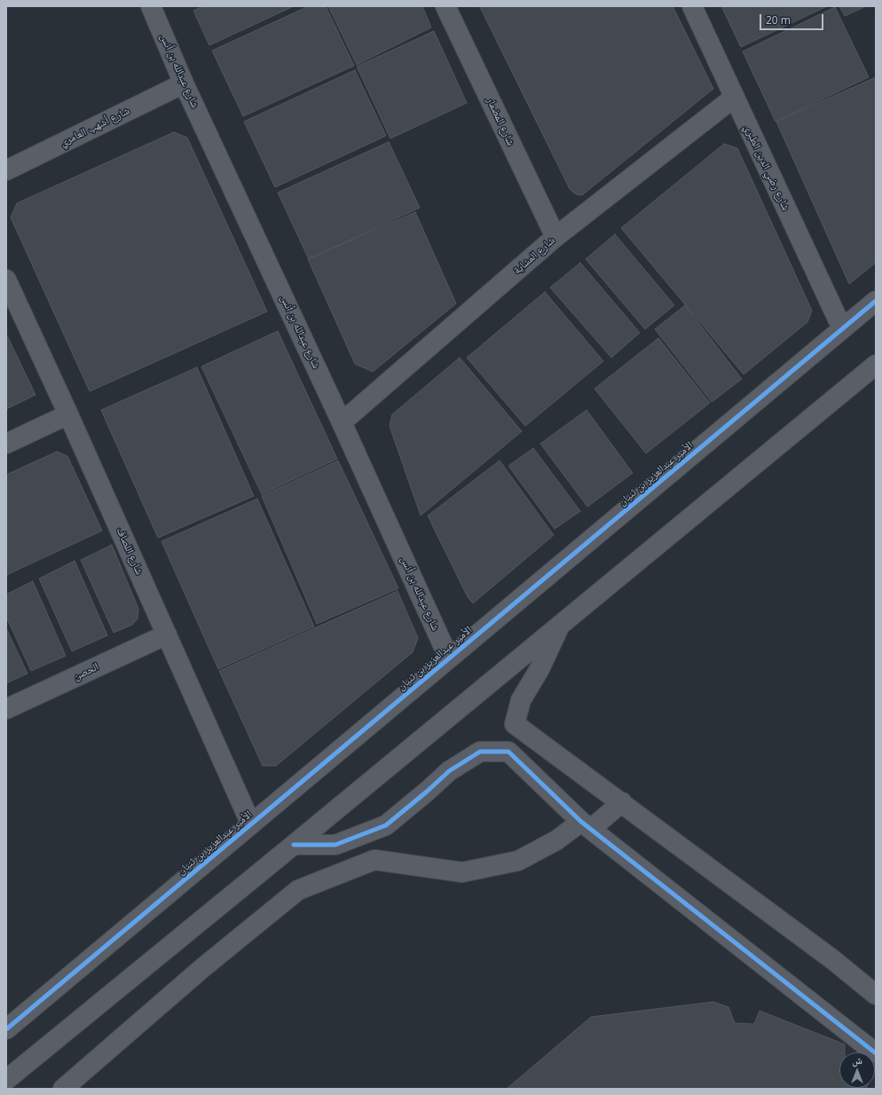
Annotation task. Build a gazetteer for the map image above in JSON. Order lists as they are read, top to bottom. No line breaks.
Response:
{"streets":{"street":["شارع عبدالله بن أنس","شارع المضمار","شارع أشهب العامري","شارع رضي الدين الطبري","شارع المشاية","الأمير عبدالعزيز بن ثنيان","شارع اللصاف","الحصن"]},"crossings":[["شارع عبدالله بن أنس","شارع أشهب العامري"],["شارع عبدالله بن أنس","شارع المشاية"],["شارع عبدالله بن أنس","الأمير عبدالعزيز بن ثنيان"],["شارع المضمار","شارع المشاية"],["شارع رضي الدين الطبري","شارع المشاية"],["شارع رضي الدين الطبري","الأمير عبدالعزيز بن ثنيان"],["الأمير عبدالعزيز بن ثنيان","شارع اللصاف"],["شارع اللصاف","الحصن"]],"scale_bar":"20 m","north":"top"}
